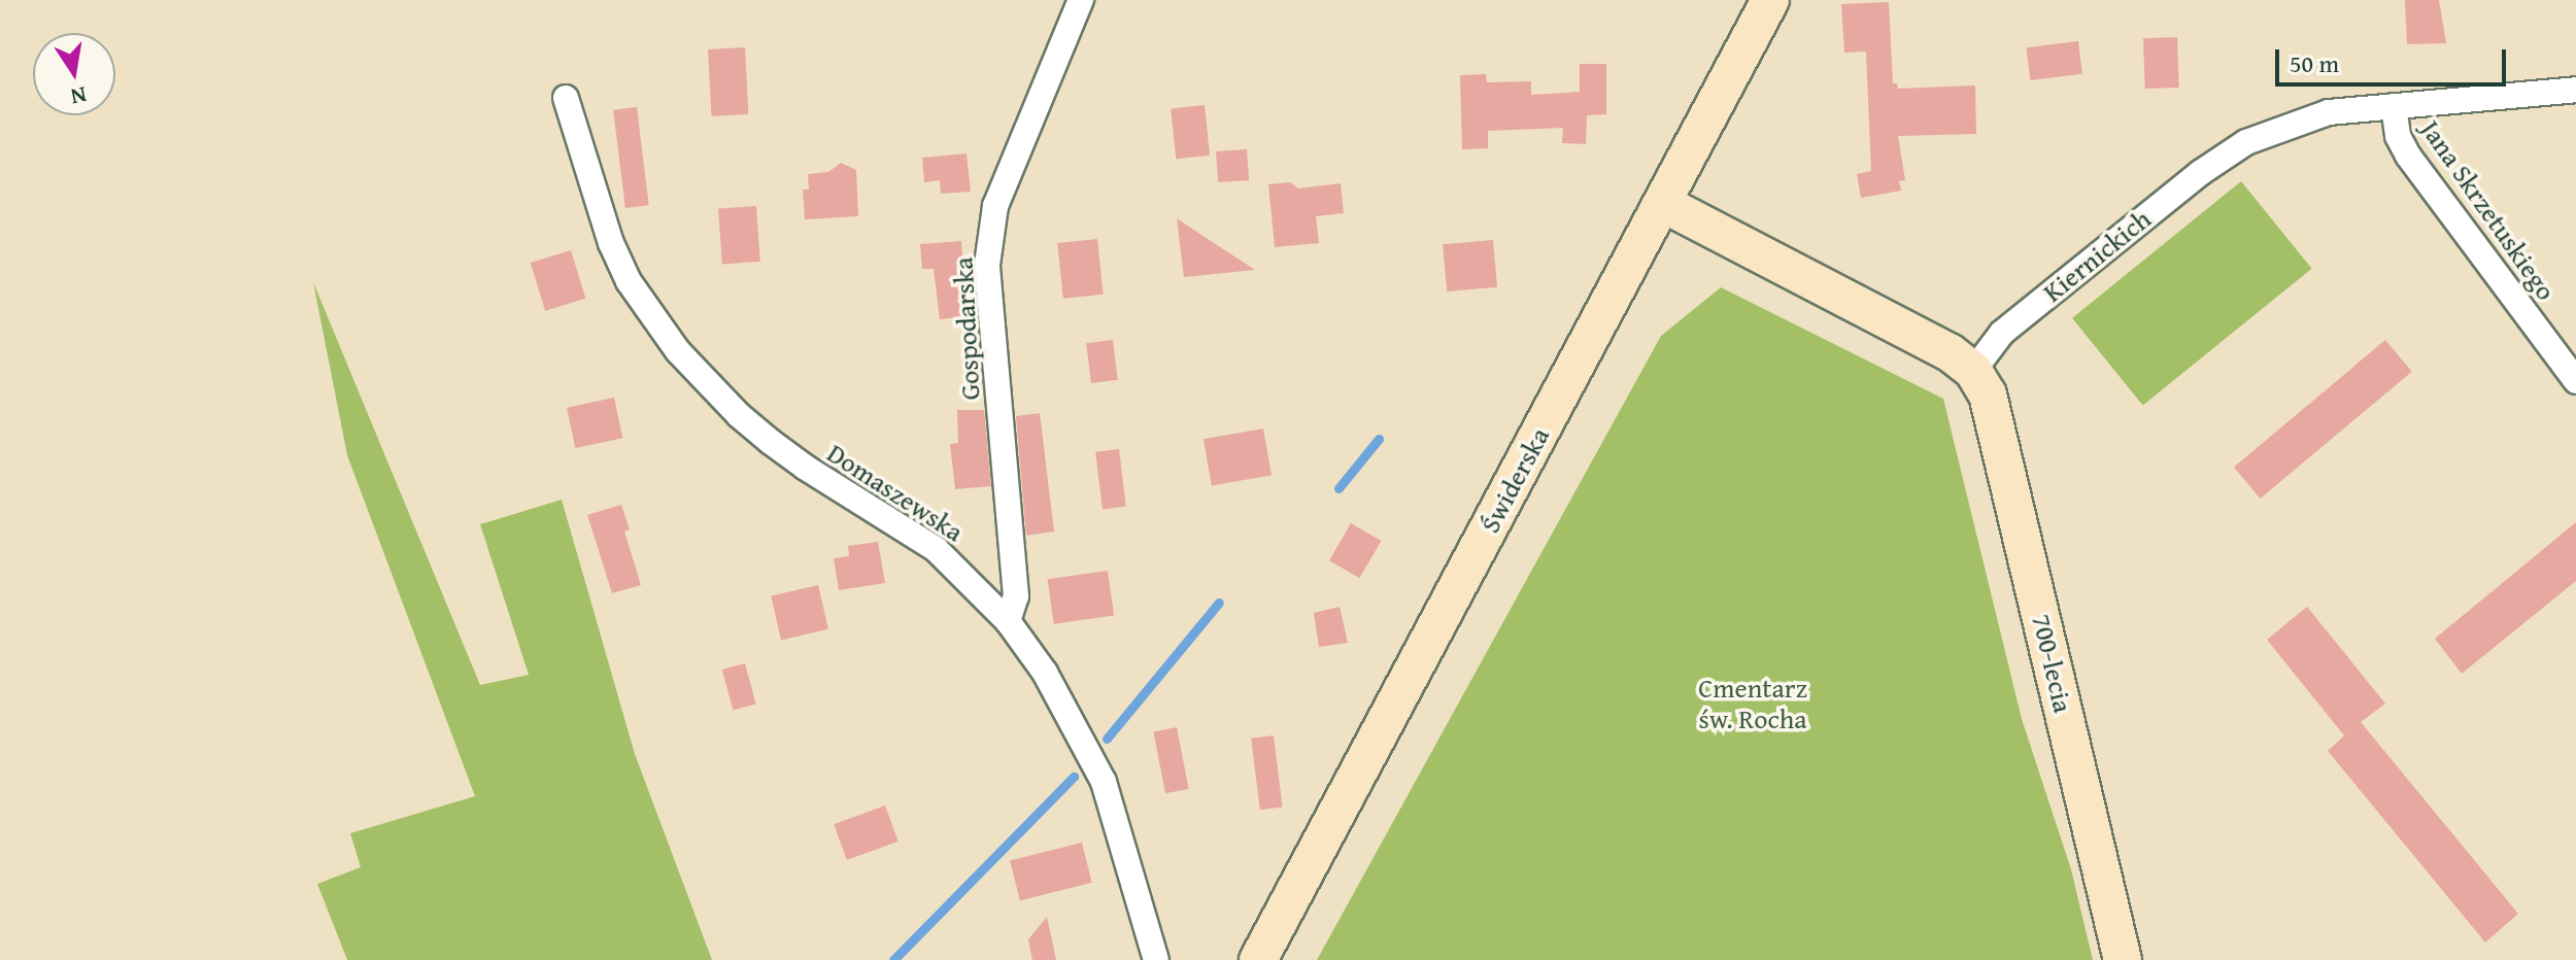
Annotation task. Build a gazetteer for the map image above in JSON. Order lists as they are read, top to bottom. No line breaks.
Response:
{"streets":{"main road":["Świderska","700-lecia"],"street":["Jana Skrzetuskiego","Kiernickich","Gospodarska","Domaszewska"]},"crossings":[["Jana Skrzetuskiego","Kiernickich"],["Kiernickich","700-lecia"],["Gospodarska","Domaszewska"]],"parks":["Cmentarz św. Rocha"],"scale_bar":"50 m","north":"bottom"}
